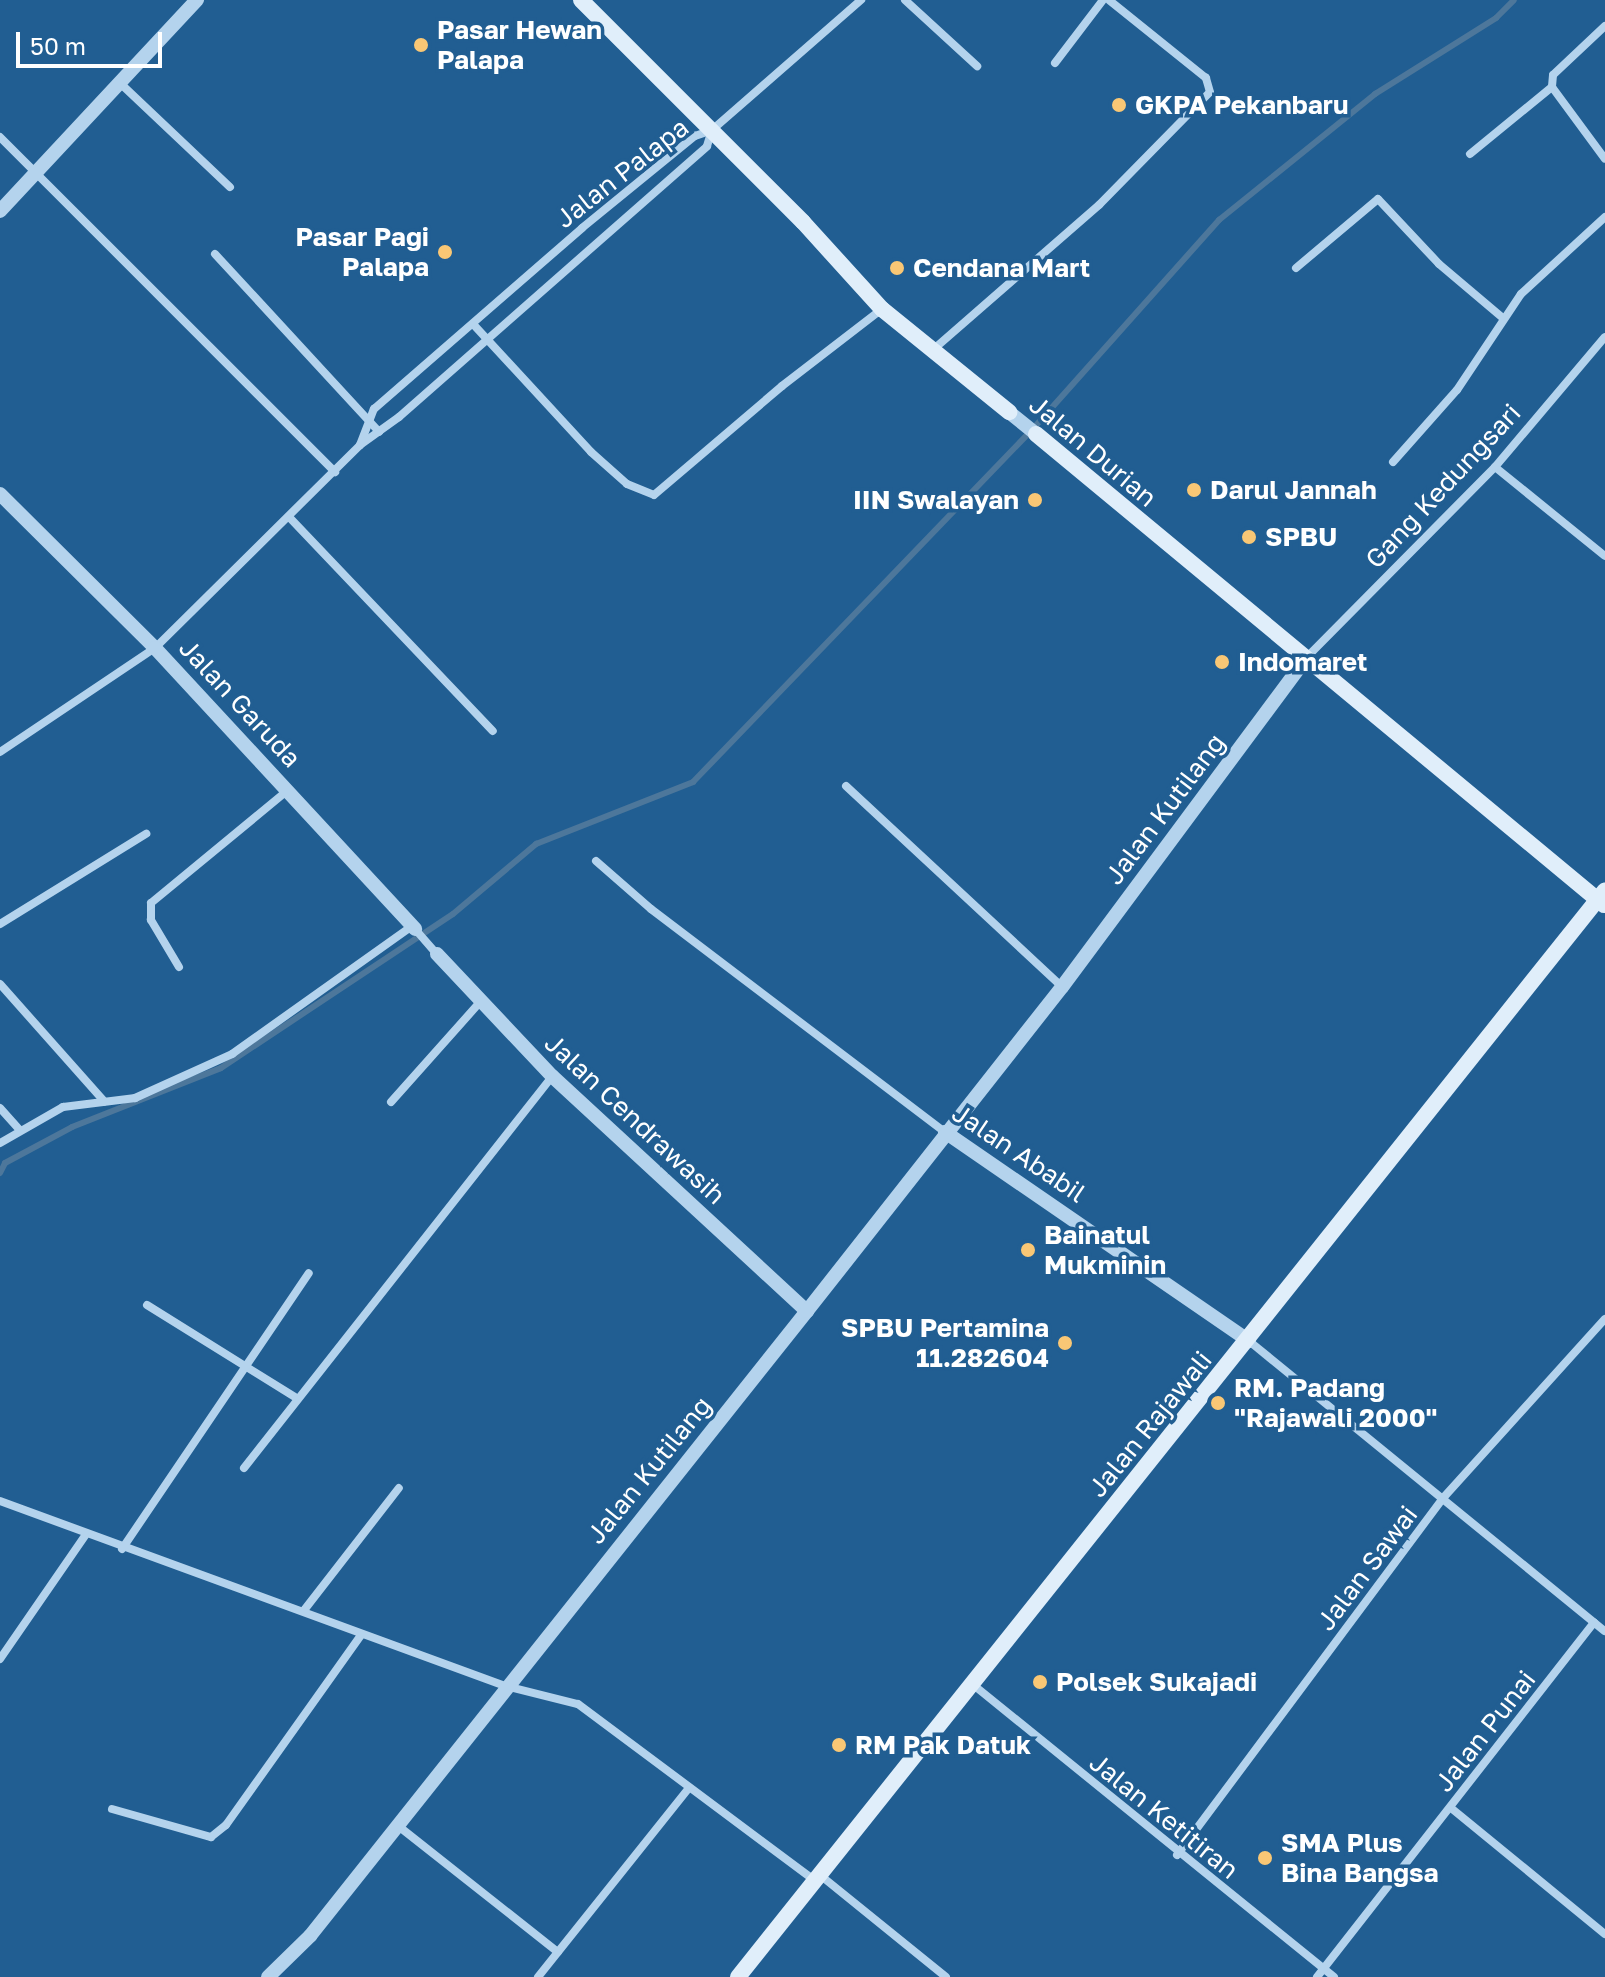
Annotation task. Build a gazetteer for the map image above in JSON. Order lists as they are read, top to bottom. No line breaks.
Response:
{"streets":{"main road":["Jalan Durian","Jalan Rajawali"],"street":["Jalan Palapa","Gang Kedungsari","Jalan Garuda","Jalan Kutilang","Jalan Cendrawasih","Jalan Ababil","Jalan Sawai","Jalan Punai","Jalan Ketitiran"]},"crossings":[["Jalan Palapa","Jalan Durian"],["Jalan Palapa","Jalan Garuda"],["Jalan Durian","Gang Kedungsari"],["Jalan Durian","Jalan Kutilang"],["Jalan Durian","Jalan Rajawali"],["Gang Kedungsari","Jalan Kutilang"],["Jalan Garuda","Jalan Cendrawasih"],["Jalan Kutilang","Jalan Cendrawasih"],["Jalan Kutilang","Jalan Ababil"],["Jalan Ababil","Jalan Rajawali"],["Jalan Ababil","Jalan Sawai"],["Jalan Ababil","Jalan Punai"],["Jalan Rajawali","Jalan Ketitiran"],["Jalan Sawai","Jalan Ketitiran"],["Jalan Punai","Jalan Ketitiran"]],"places":["Pasar Hewan Palapa","GKPA Pekanbaru","Pasar Pagi Palapa","Cendana Mart","Darul Jannah","IIN Swalayan","SPBU","Indomaret","Bainatul Mukminin","SPBU Pertamina 11.282604","RM. Padang \"Rajawali 2000\"","Polsek Sukajadi","RM Pak Datuk","SMA Plus Bina Bangsa"],"scale_bar":"50 m"}
